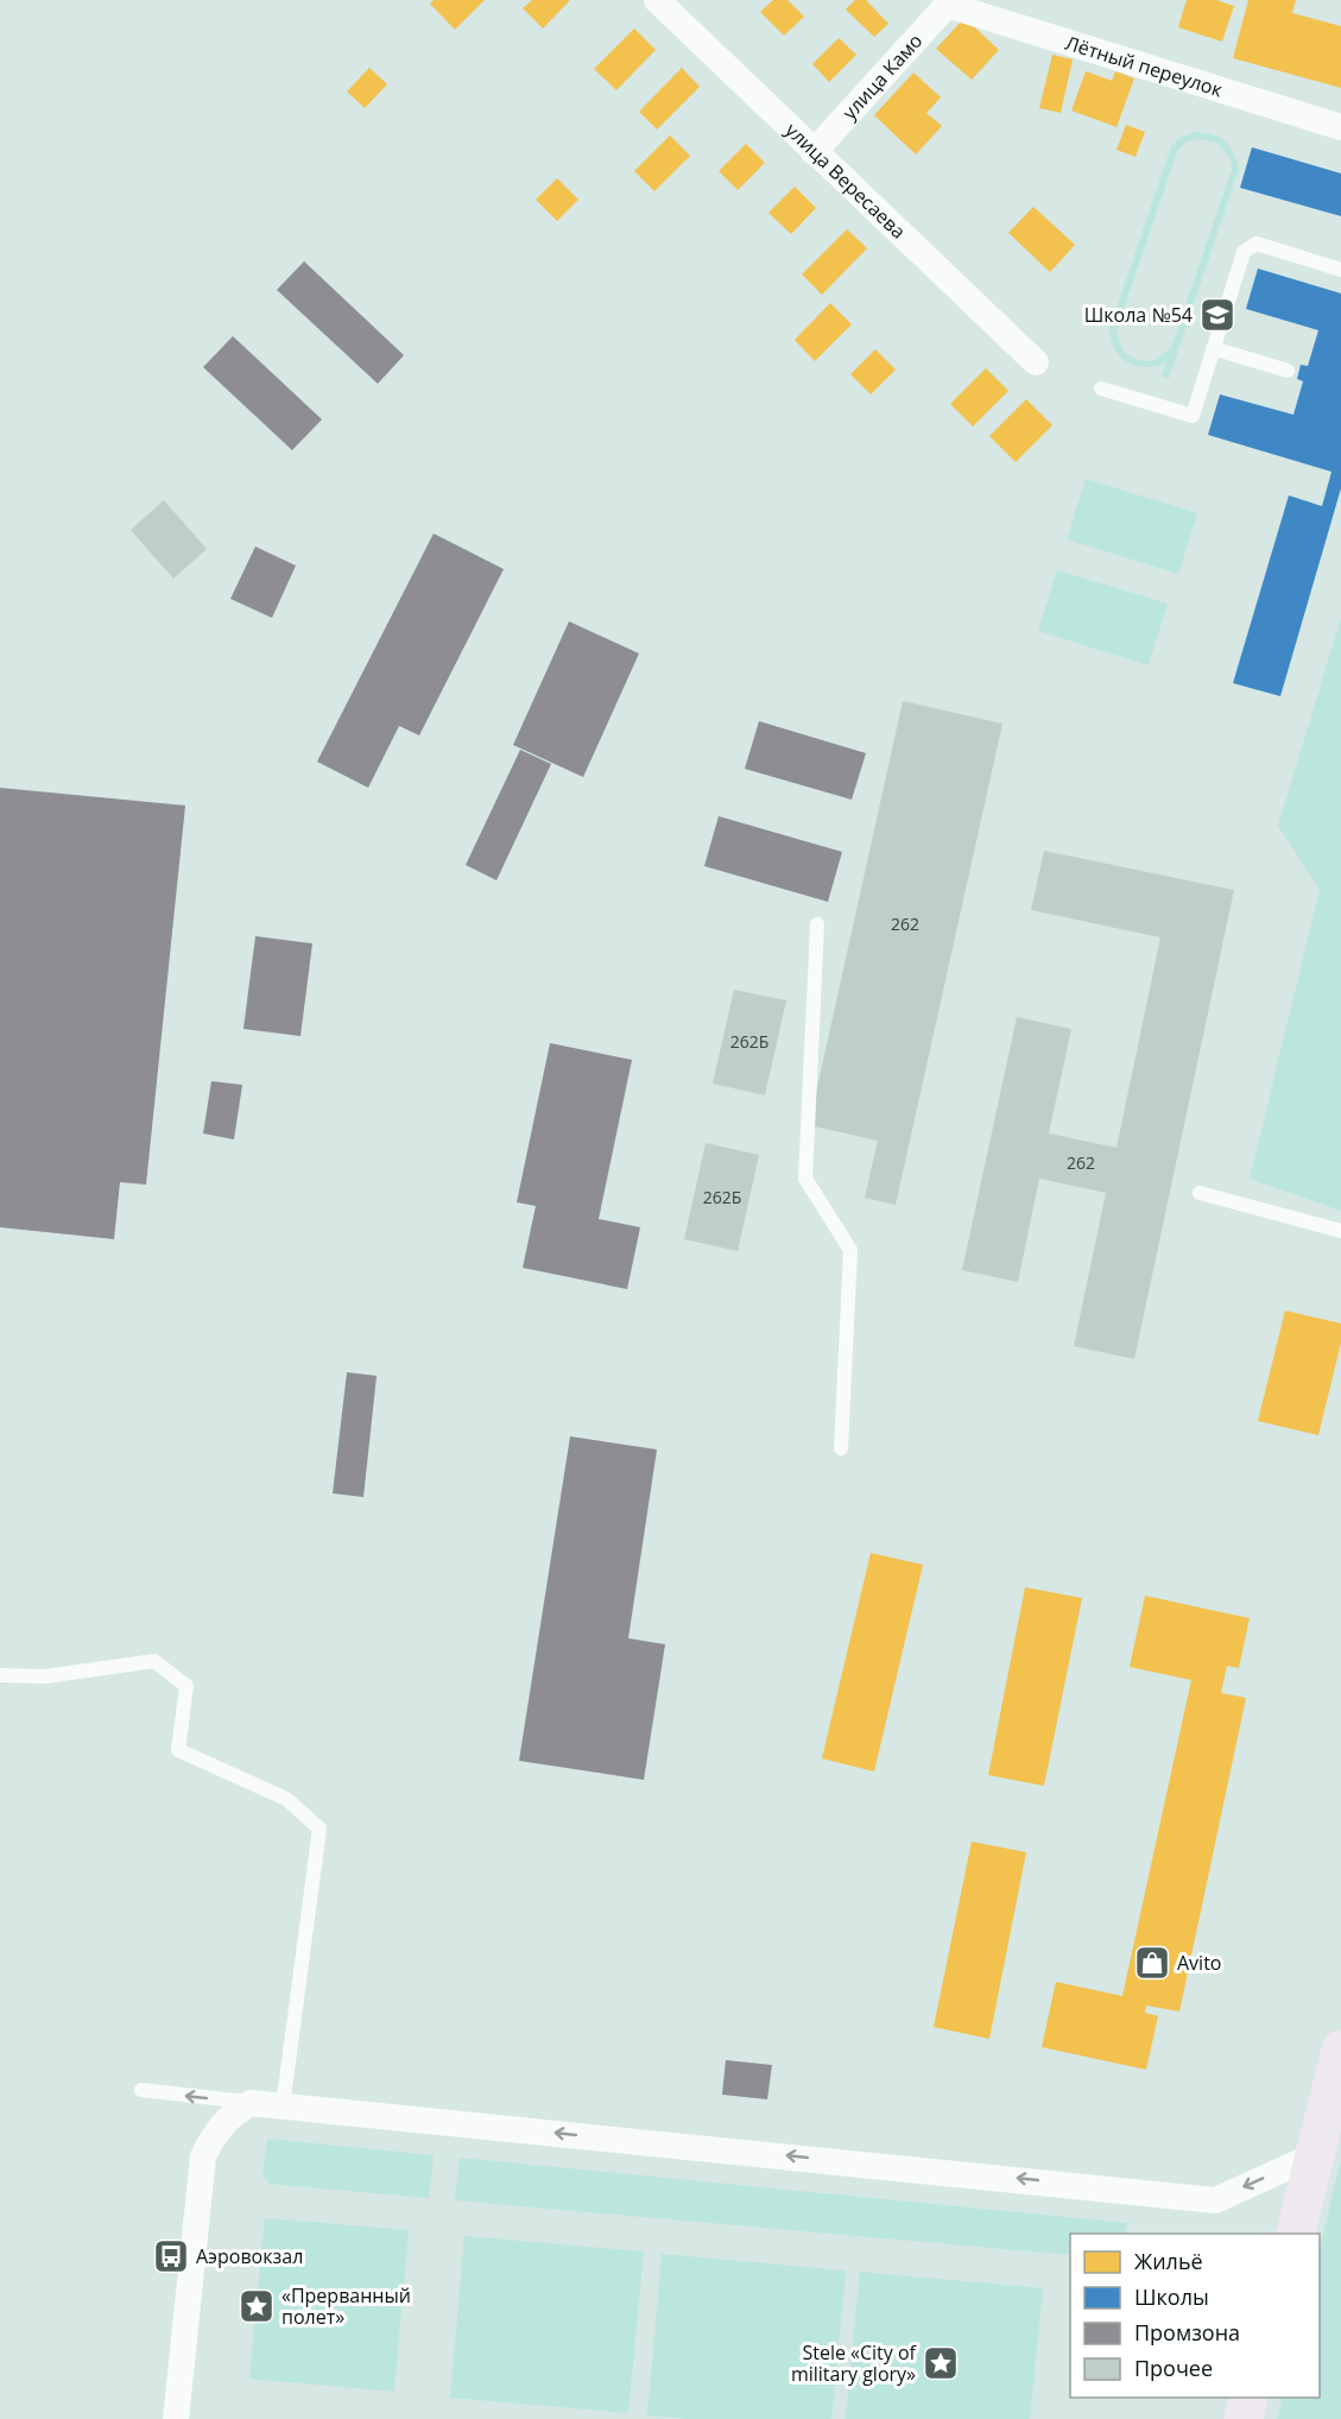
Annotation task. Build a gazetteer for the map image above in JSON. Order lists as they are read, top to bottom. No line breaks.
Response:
{"streets":{"street":["Лётный переулок","улица Камо","улица Вересаева"]},"crossings":[["Лётный переулок","улица Камо"],["улица Камо","улица Вересаева"]],"places":{"school or university":["Школа №54"],"shop":["Avito"],"bus stop":["Аэровокзал"],"place":["«Пpepвaнный пoлeт»","Stele «Сity of military glory»"]},"house_numbers":["262","262Б","262","262Б"],"legend":["Жильё","Школы","Промзона","Прочее"]}
